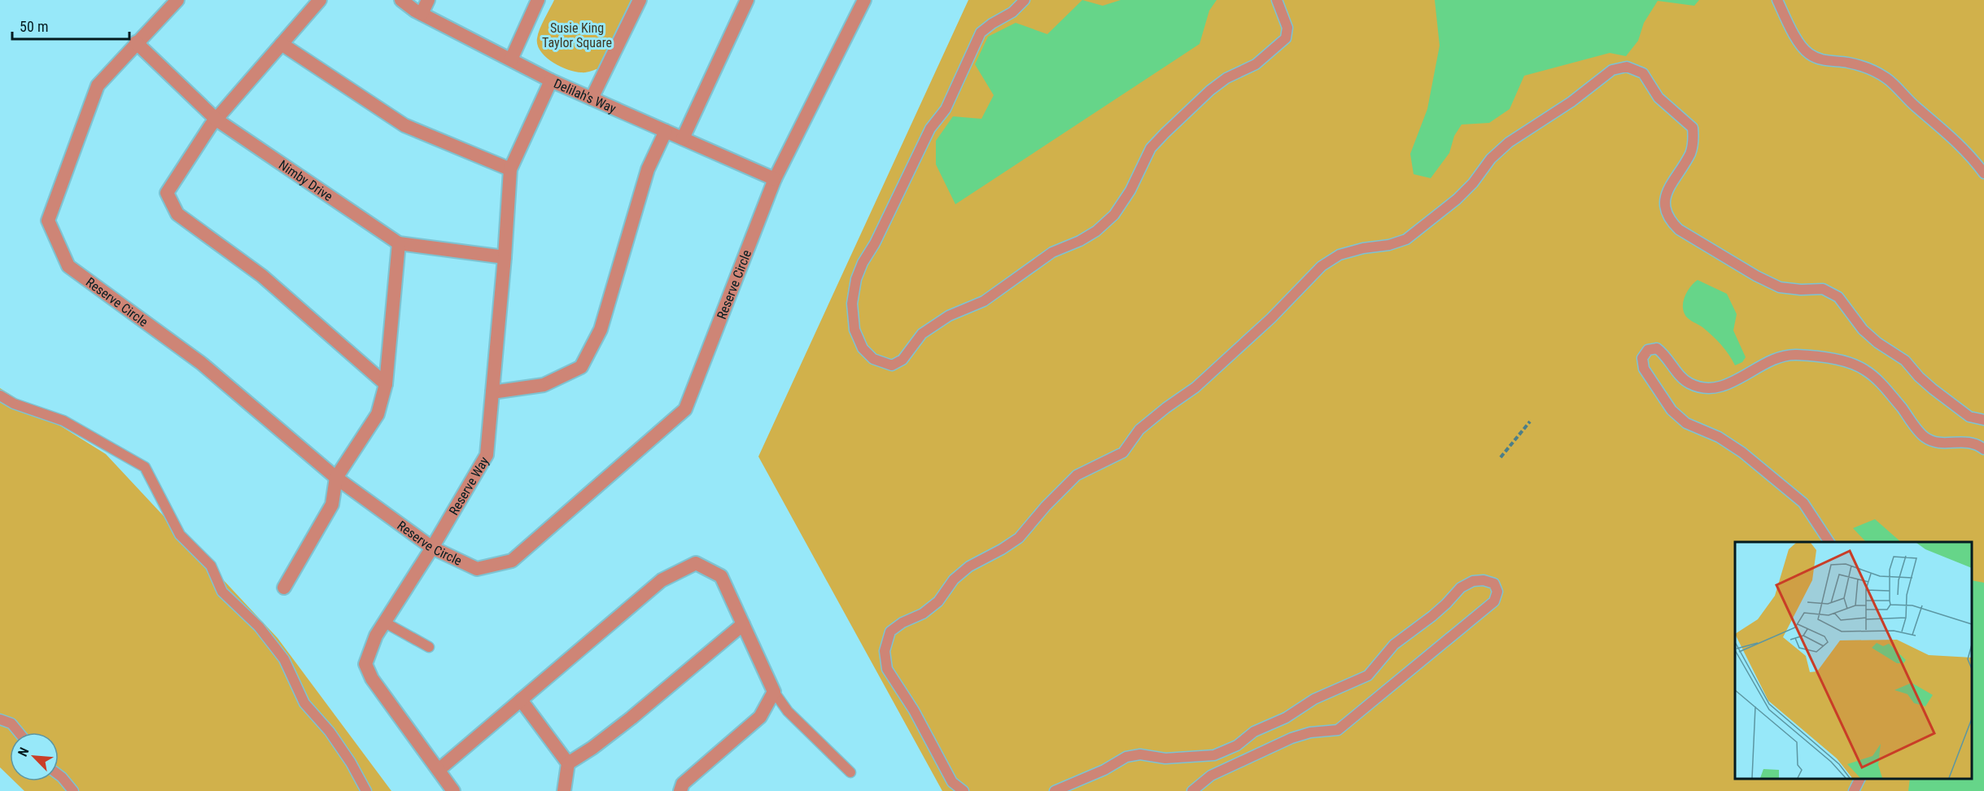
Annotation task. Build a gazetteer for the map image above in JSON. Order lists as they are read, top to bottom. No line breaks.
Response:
{"streets":{"street":["Delilah's Way","Nimby Drive","Reserve Circle","Reserve Way"]},"crossings":[["Delilah's Way","Reserve Circle"],["Delilah's Way","Reserve Way"],["Nimby Drive","Reserve Circle"],["Nimby Drive","Reserve Way"],["Reserve Circle","Reserve Way"]],"parks":["Susie King Taylor Square"],"scale_bar":"50 m","north":"top left"}
